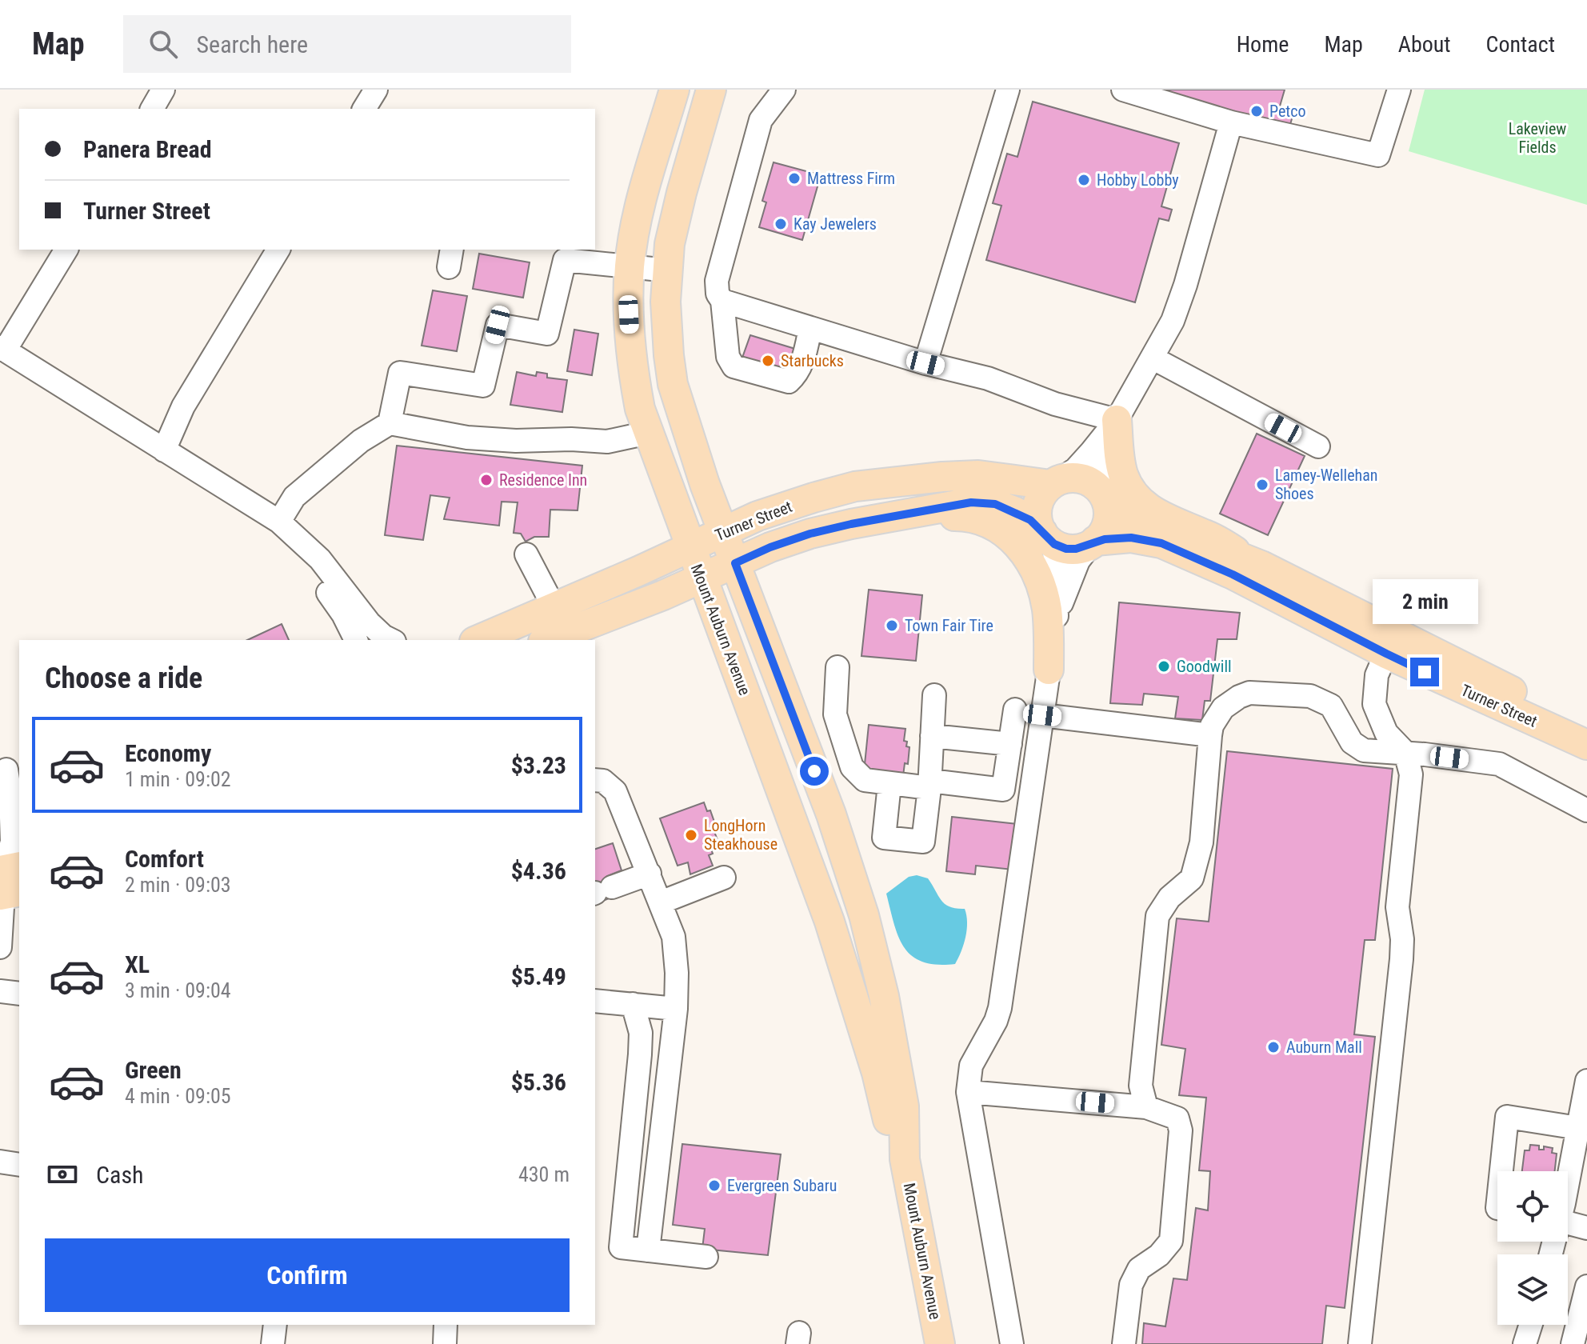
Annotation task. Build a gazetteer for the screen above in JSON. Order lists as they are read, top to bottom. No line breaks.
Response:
{"streets":{"main road":["Turner Street","Mount Auburn Avenue"]},"crossings":[["Turner Street","Mount Auburn Avenue"]],"parks":["Lakeview Fields"],"places":["Petco","Mattress Firm","Hobby Lobby","Kay Jewelers","Starbucks","Residence Inn","Lamey-Wellehan Shoes","Town Fair Tire","Goodwill","LongHorn Steakhouse","Auburn Mall","Evergreen Subaru"],"page":{"header":"Map","search":"Search here","nav":["Home","Map","About","Contact"],"banner":["Panera Bread","Turner Street"],"bubble":"2 min","heading":"Choose a ride","list":[{"name":"Economy","note":"1 min · 09:02","value":"$3.23"},{"name":"Comfort","note":"2 min · 09:03","value":"$4.36"},{"name":"XL","note":"3 min · 09:04","value":"$5.49"},{"name":"Green","note":"4 min · 09:05","value":"$5.36"}],"pay":["Cash","430 m"],"buttons":"Confirm"}}
